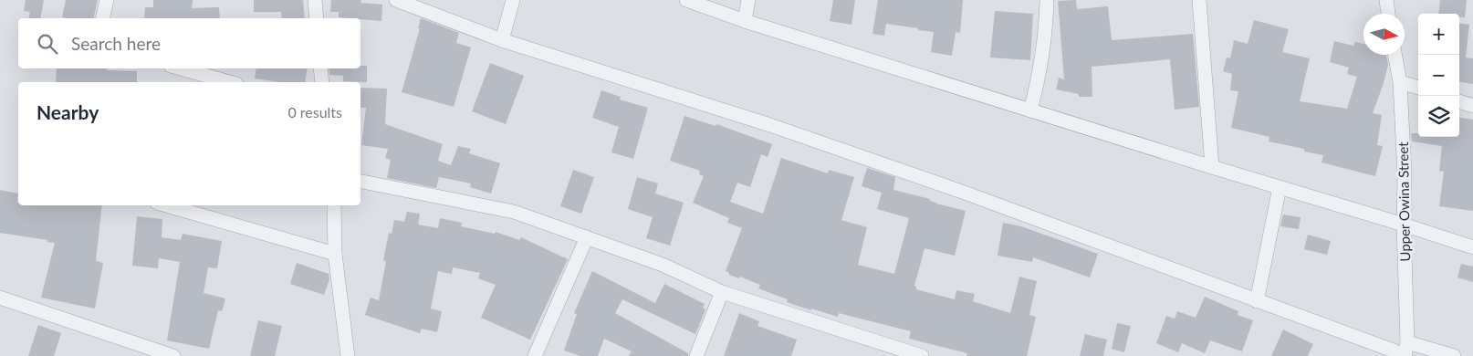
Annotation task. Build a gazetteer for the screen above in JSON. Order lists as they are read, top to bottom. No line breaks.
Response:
{"streets":{"street":["Upper Owina Street"]},"north":"right","page":{"map_buttons":["+","−"],"search":"Search here","heading":["Nearby","0 results"]}}
